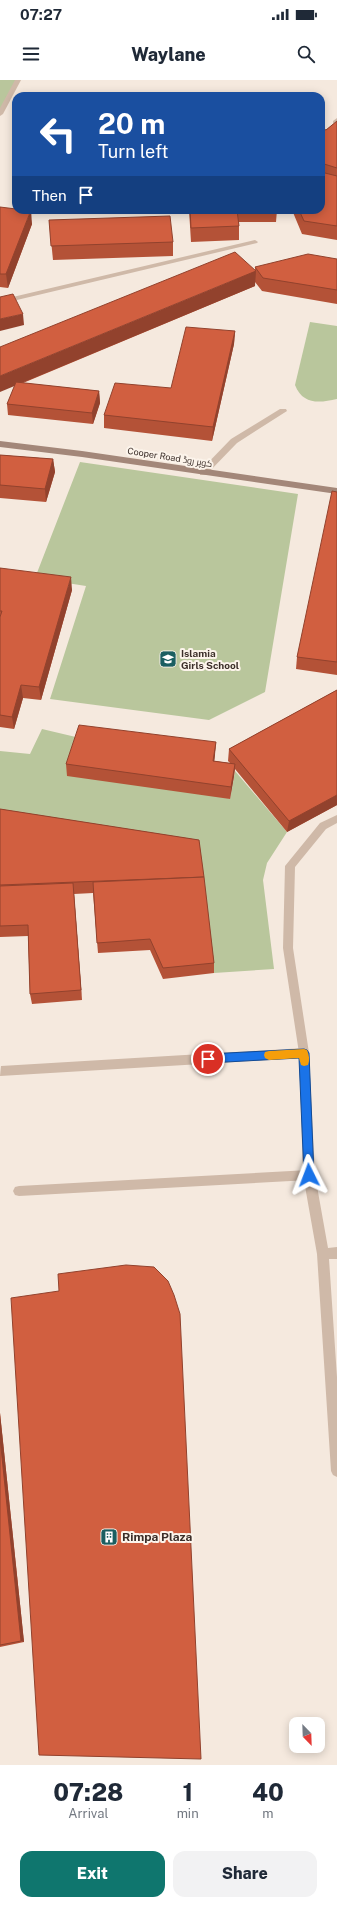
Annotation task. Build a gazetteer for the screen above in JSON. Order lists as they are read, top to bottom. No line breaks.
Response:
{"streets":{"main road":["Cooper Road کوپر روڈ"]},"places":{"school or university":["Islamia Girls School"],"building":["Rimpa Plaza"]},"north":"bottom right","page":{"status":"07:27","header":"Waylane","turn":["20 m","Turn left"],"then":"Then","eta":["07:28","Arrival","1","min","40","m"],"buttons":["Exit","Share"]}}
